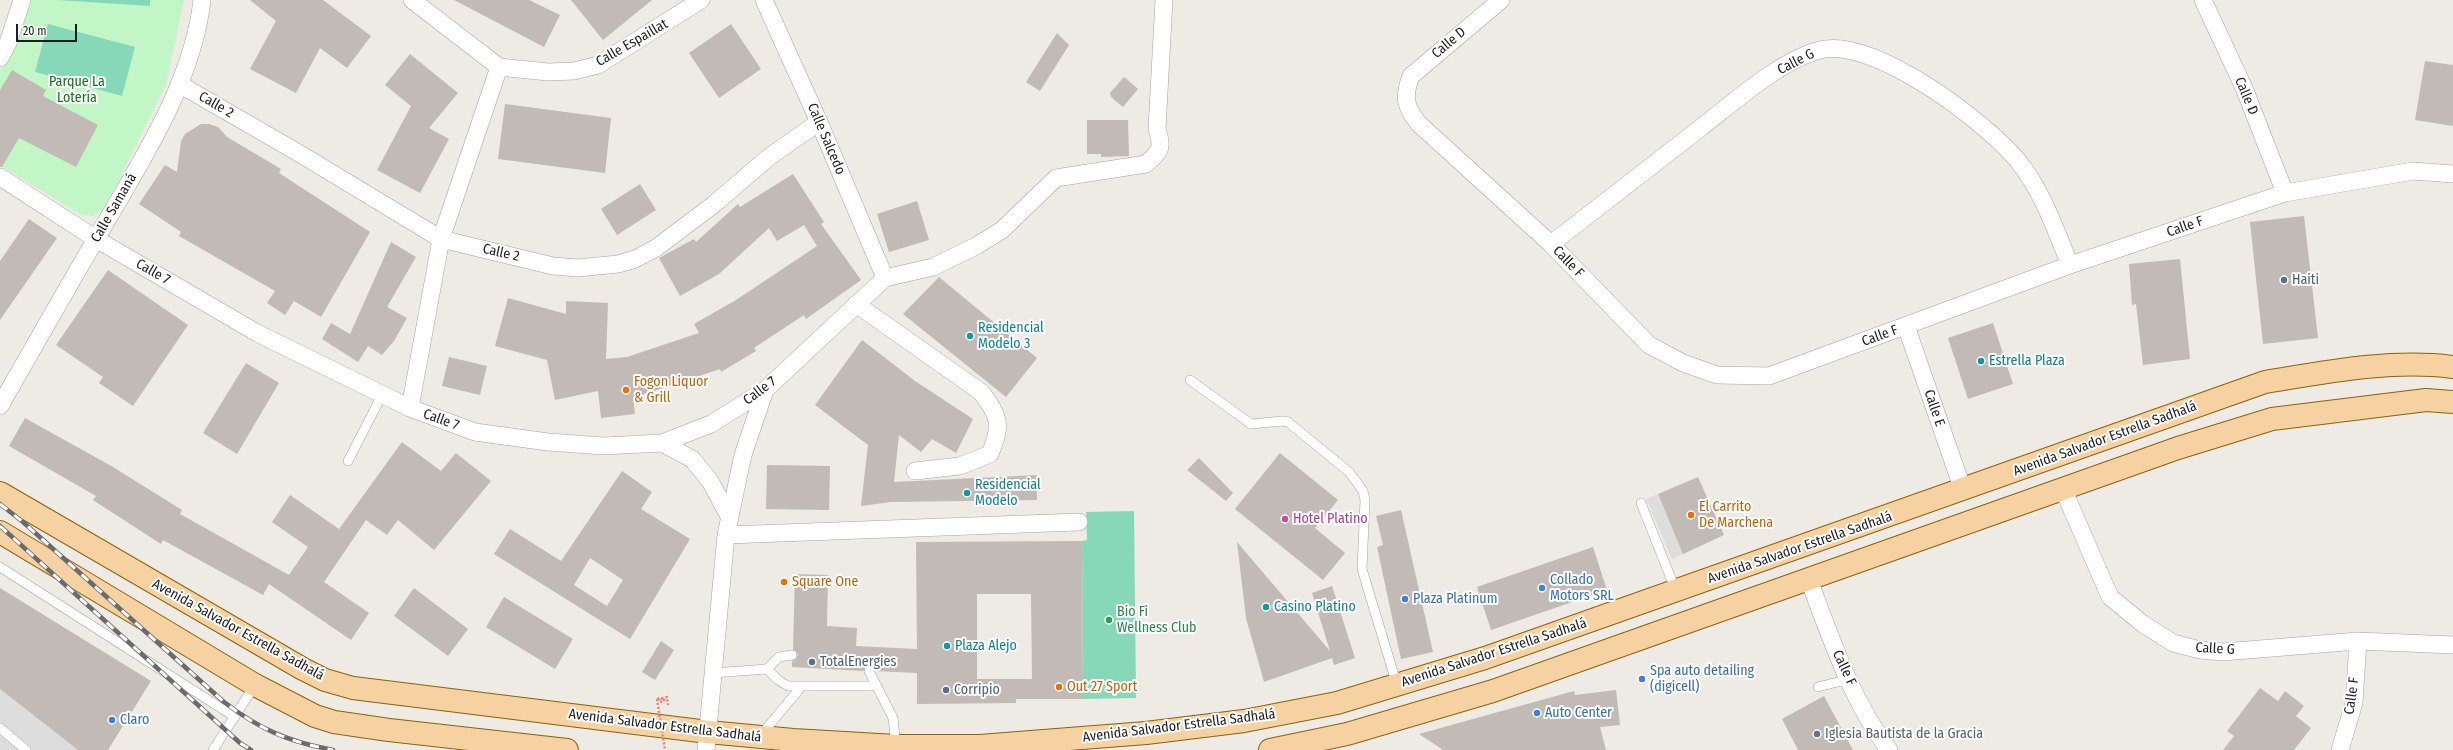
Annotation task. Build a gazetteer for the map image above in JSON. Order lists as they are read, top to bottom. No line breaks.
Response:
{"streets":{"main road":["Avenida Salvador Estrella Sadhalá"],"street":["Calle Espaillat","Calle D","Calle G","Calle 2","Calle Salcedo","Calle Samaná","Calle F","Calle 7","Calle E"]},"crossings":[["Calle D","Calle F"],["Calle G","Calle F"],["Calle 2","Calle Salcedo"],["Calle 2","Calle Samaná"],["Calle Salcedo","Calle 7"],["Calle Samaná","Calle 7"],["Calle F","Calle E"],["Calle E","Avenida Salvador Estrella Sadhalá"]],"parks":["Parque La Lotería"],"places":["Haiti","Residencial Modelo 3","Estrella Plaza","Fogon Liquor & Grill","Residencial Modelo","El Carrito De Marchena","Hotel Platino","Square One","Collado Motors SRL","Plaza Platinum","Casino Platino","Bio Fi Wellness Club","Plaza Alejo","TotalEnergies","Spa auto detailing (digicell)","Out 27 Sport","Corripio","Auto Center","Claro","Iglesia Bautista de la Gracia"],"scale_bar":"20 m"}
